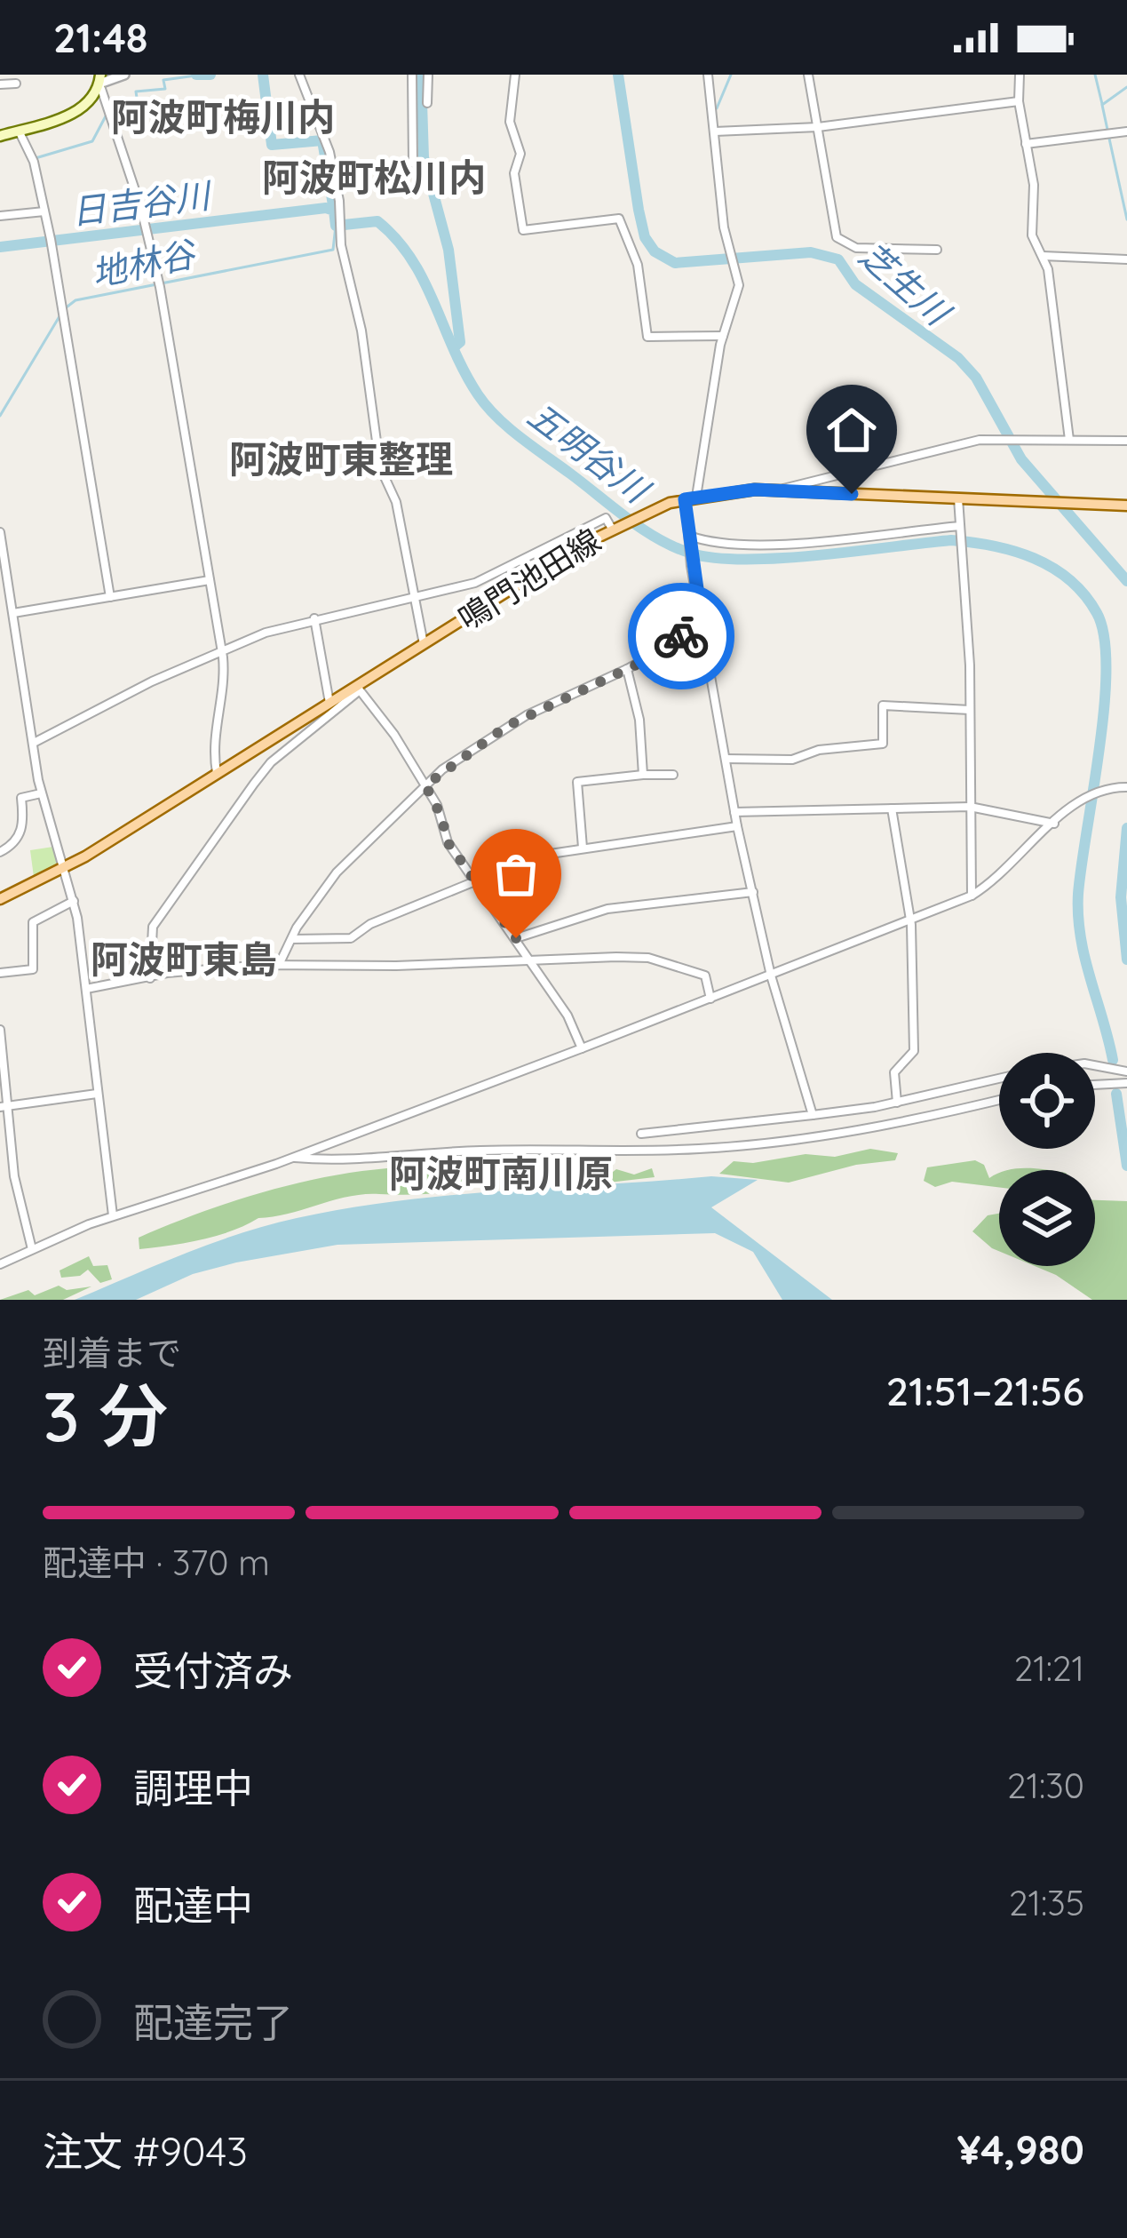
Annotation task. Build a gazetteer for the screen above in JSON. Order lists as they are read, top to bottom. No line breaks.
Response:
{"streets":{"main road":["鳴門池田線"]},"districts":["阿波町梅川内","阿波町松川内","阿波町東整理","阿波町東島","阿波町南川原"],"water":["日吉谷川","地林谷","芝生川","五明谷川"],"page":{"status":"21:48","heading":["3 分","到着まで","21:51–21:56"],"panel":["注文 #9043","¥4,980"],"bar":"配達中 · 370 m","list":[["受付済み","21:21"],["調理中","21:30"],["配達中","21:35"],"配達完了"]}}
